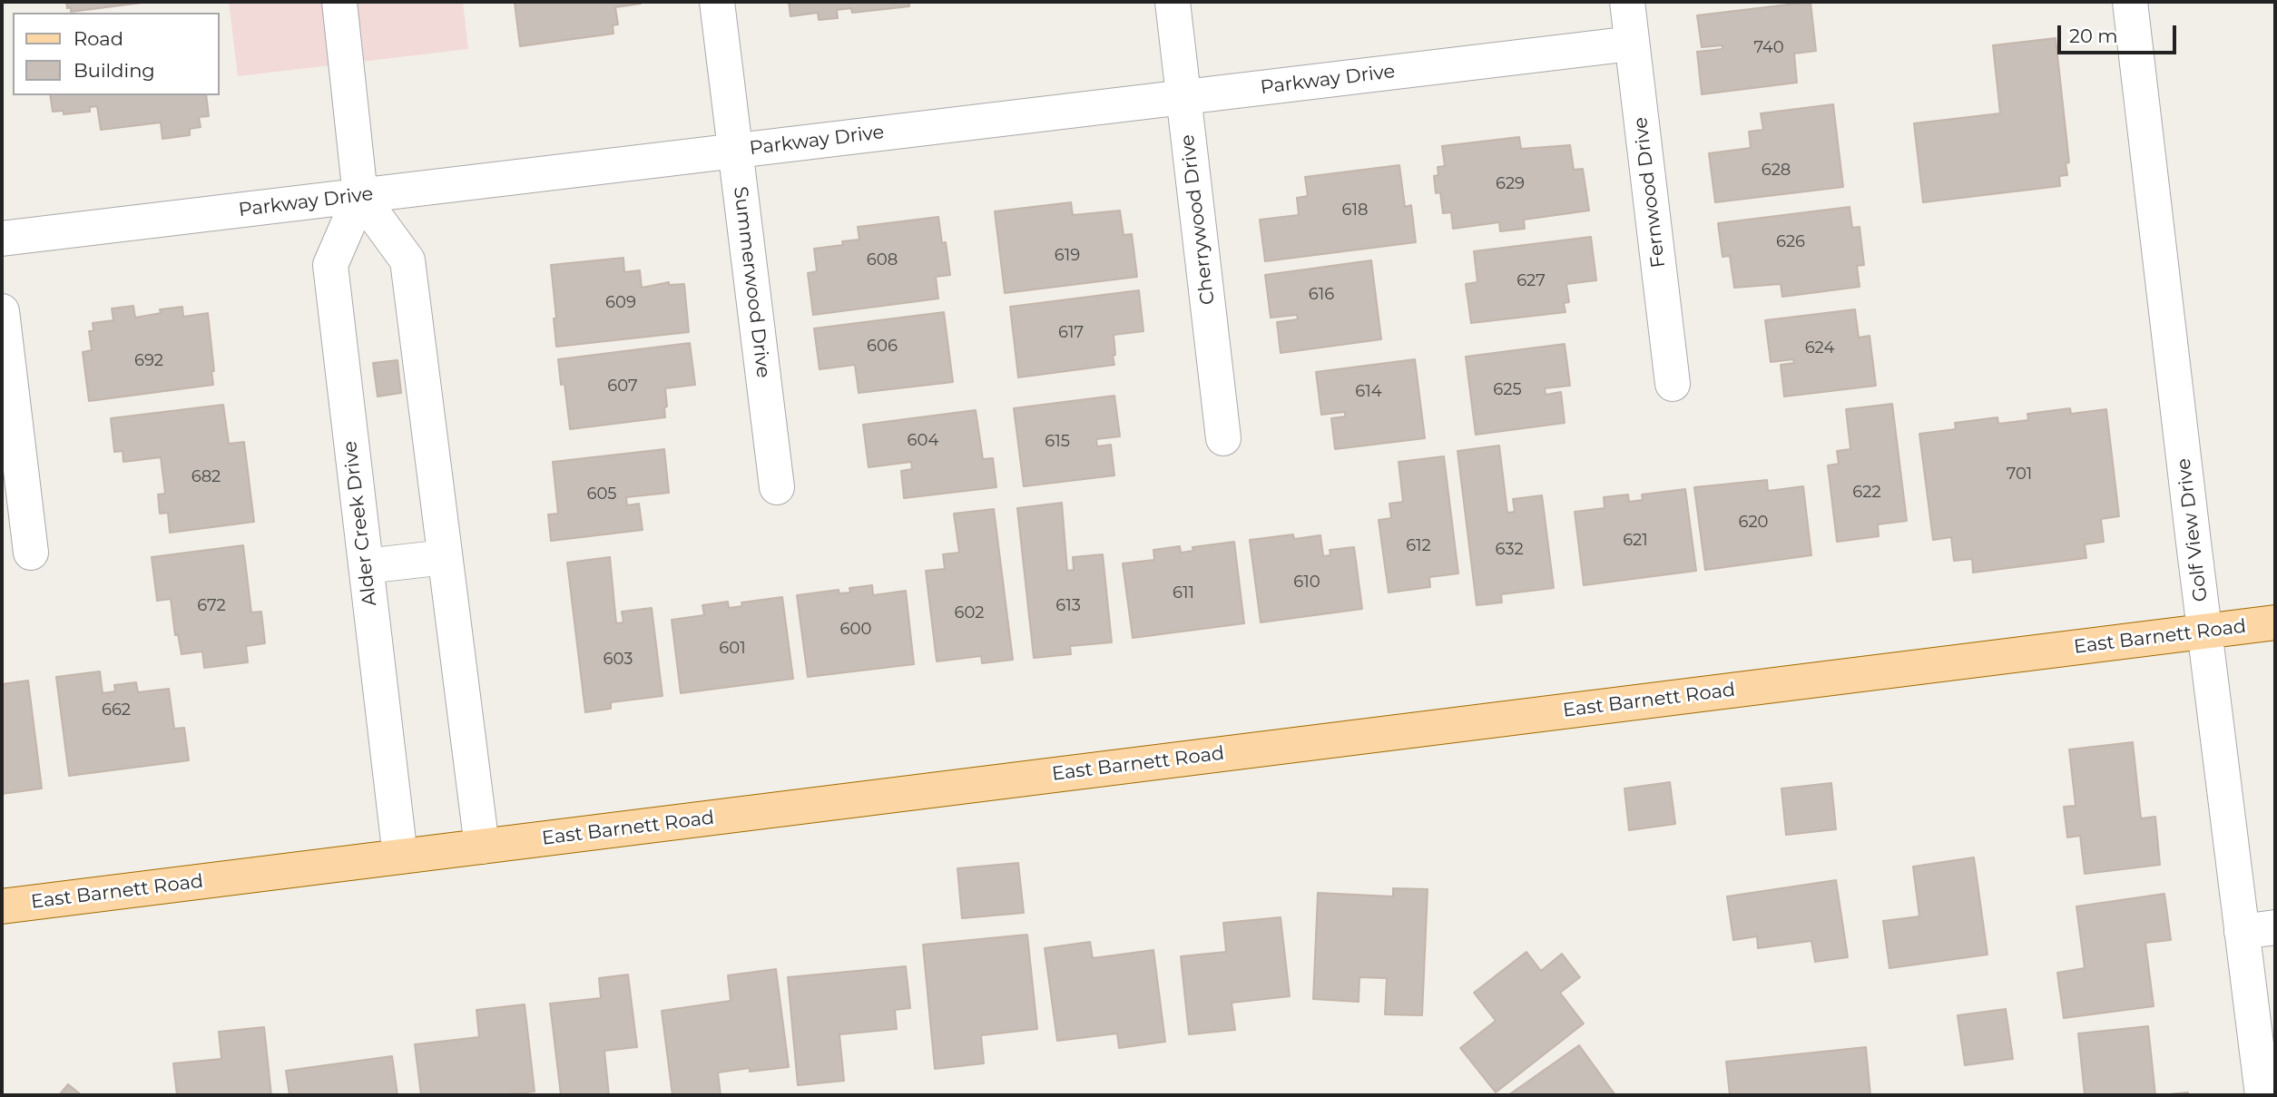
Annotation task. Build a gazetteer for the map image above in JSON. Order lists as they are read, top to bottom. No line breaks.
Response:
{"streets":{"main road":["East Barnett Road"],"street":["Parkway Drive","Fernwood Drive","Cherrywood Drive","Summerwood Drive","Alder Creek Drive","Golf View Drive"]},"crossings":[["Parkway Drive","Fernwood Drive"],["Parkway Drive","Cherrywood Drive"],["Parkway Drive","Summerwood Drive"],["Parkway Drive","Alder Creek Drive"],["Alder Creek Drive","East Barnett Road"],["Golf View Drive","East Barnett Road"]],"house_numbers":["740","628","629","618","626","619","608","627","616","609","617","606","624","692","607","625","614","604","615","701","682","622","605","620","621","612","632","610","611","672","613","602","600","601","603","662"],"legend":["Road","Building"],"scale_bar":"20 m"}
